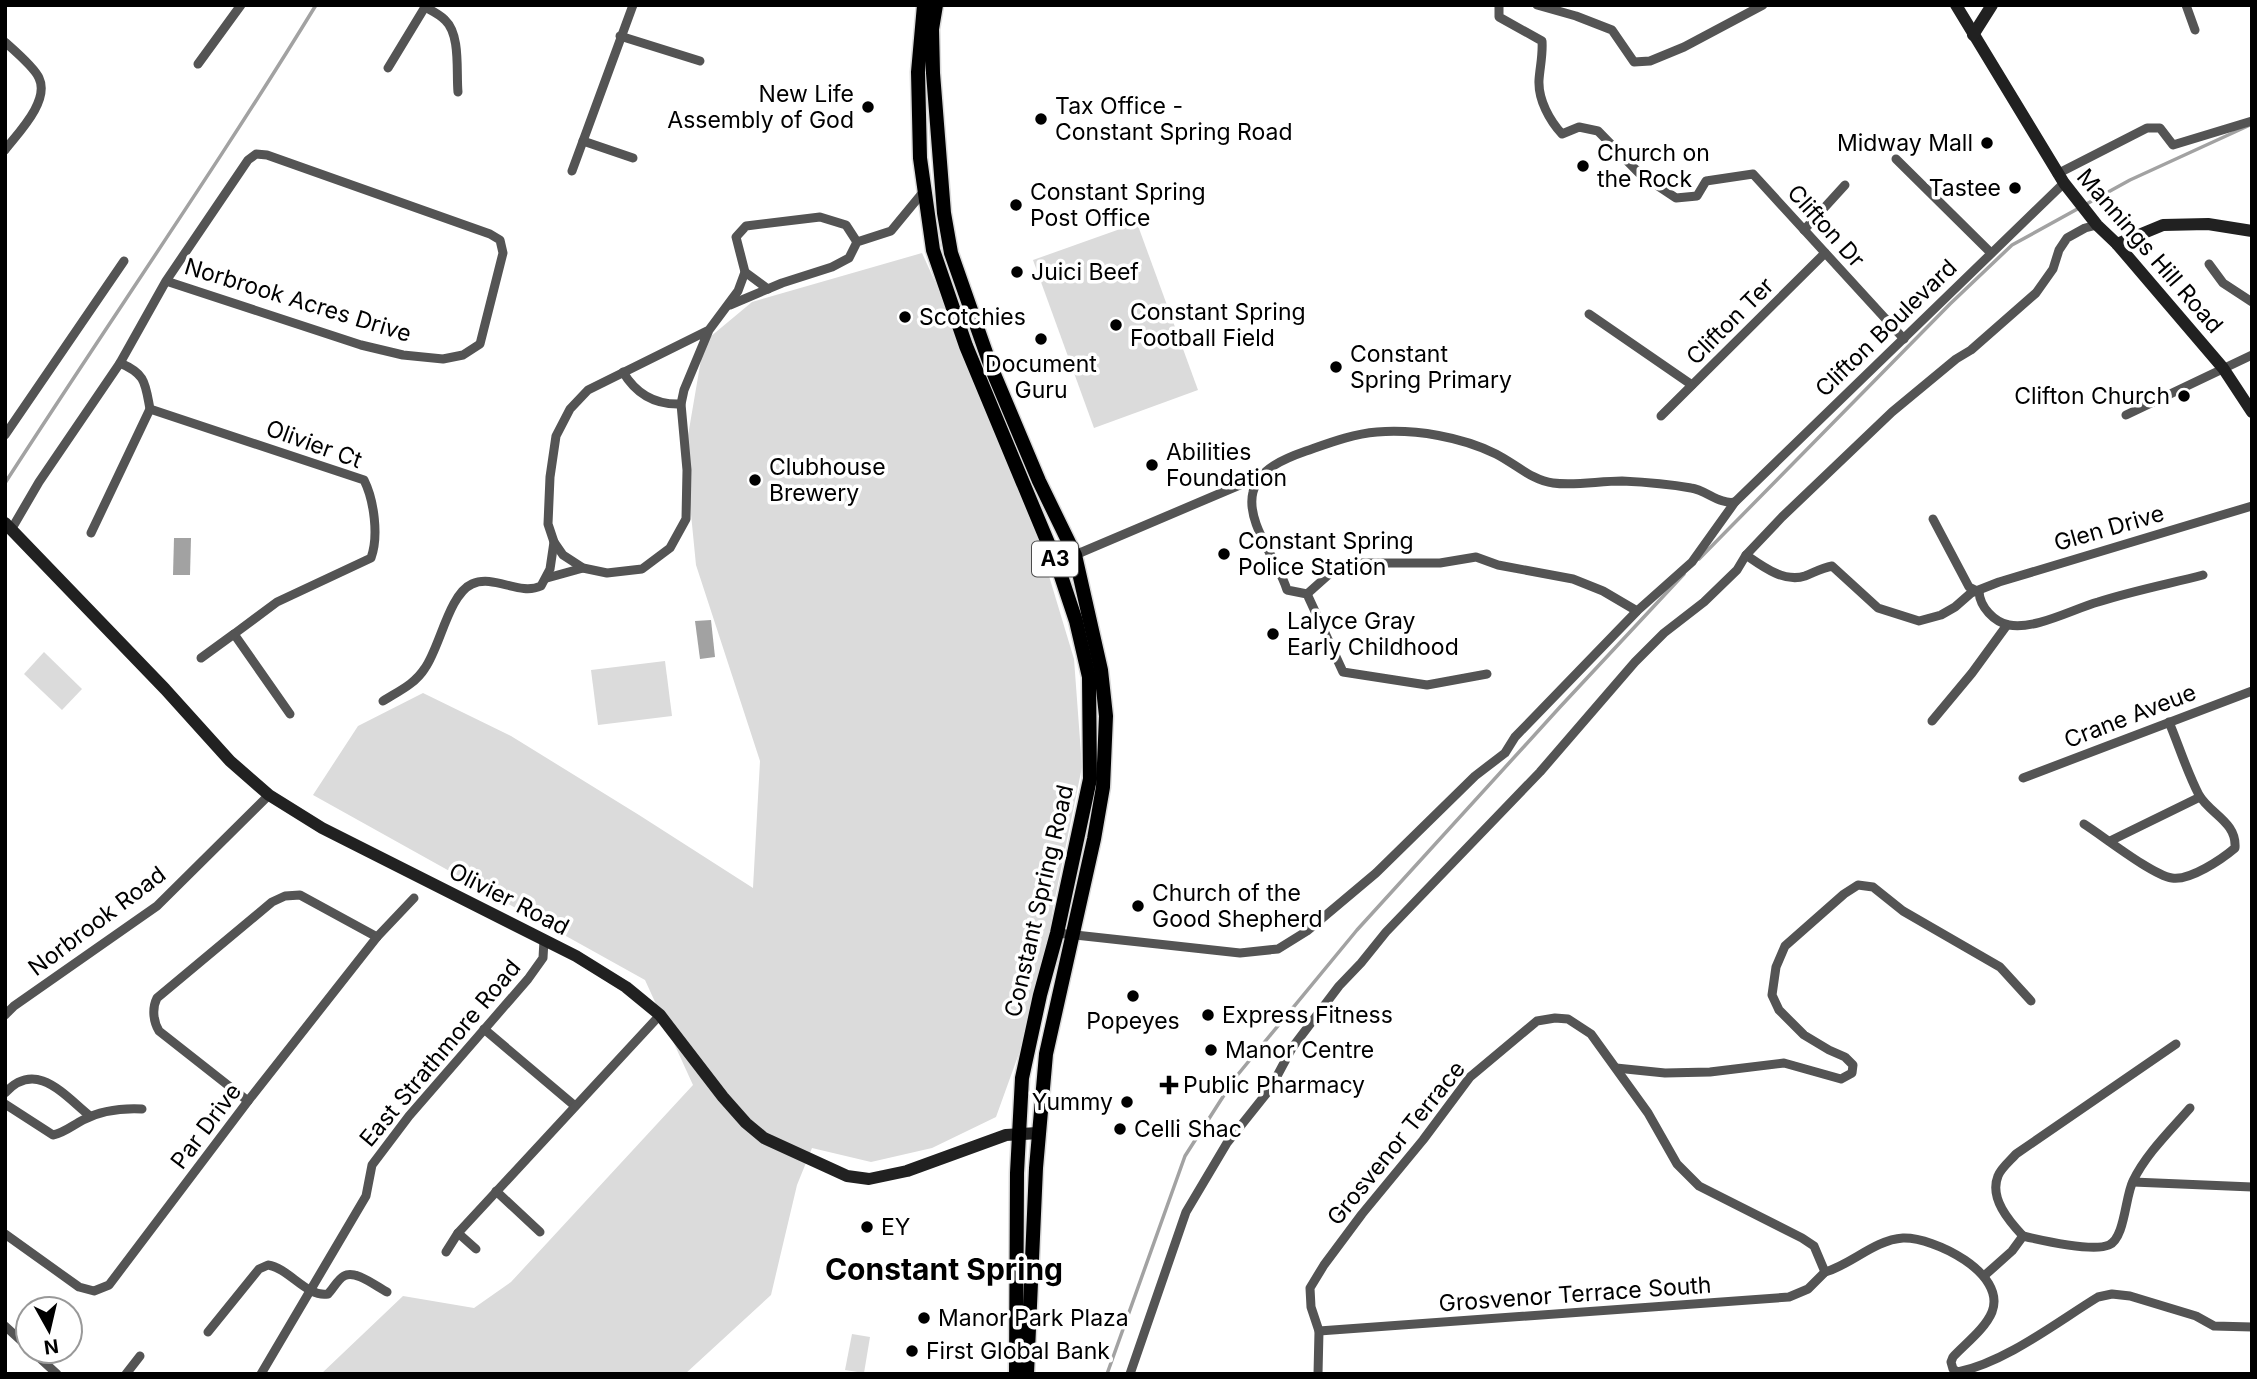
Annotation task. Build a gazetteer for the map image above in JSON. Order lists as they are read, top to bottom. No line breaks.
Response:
{"streets":{"main road":["Mannings Hill Road","A3","Olivier Road","Constant Spring Road"],"street":["Clifton Dr","Norbrook Acres Drive","Clifton Ter","Clifton Boulevard","Olivier Ct","Glen Drive","Crane Aveue","Norbrook Road","East Strathmore Road","Par Drive","Grosvenor Terrace","Grosvenor Terrace South"]},"crossings":[["Clifton Dr","Clifton Ter"],["Clifton Dr","Clifton Boulevard"],["Mannings Hill Road","Clifton Boulevard"],["Clifton Boulevard","Constant Spring Road"],["Olivier Road","Constant Spring Road"],["Olivier Road","Norbrook Road"],["Olivier Road","East Strathmore Road"],["Grosvenor Terrace","Grosvenor Terrace South"]],"districts":["Constant Spring"],"places":{"other":["New Life Assembly of God","Tax Office - Constant Spring Road","Midway Mall","Church on the Rock","Tastee","Constant Spring Post Office","Juici Beef","Scotchies","Constant Spring Football Field","Document Guru","Constant Spring Primary","Clifton Church","Abilities Foundation","Clubhouse Brewery","Constant Spring Police Station","Lalyce Gray Early Childhood","Church of the Good Shepherd","Popeyes","Express Fitness","Manor Centre","Yummy","Celli Shac","EY","Manor Park Plaza","First Global Bank"],"health":["Public Pharmacy"]},"north":"bottom"}
